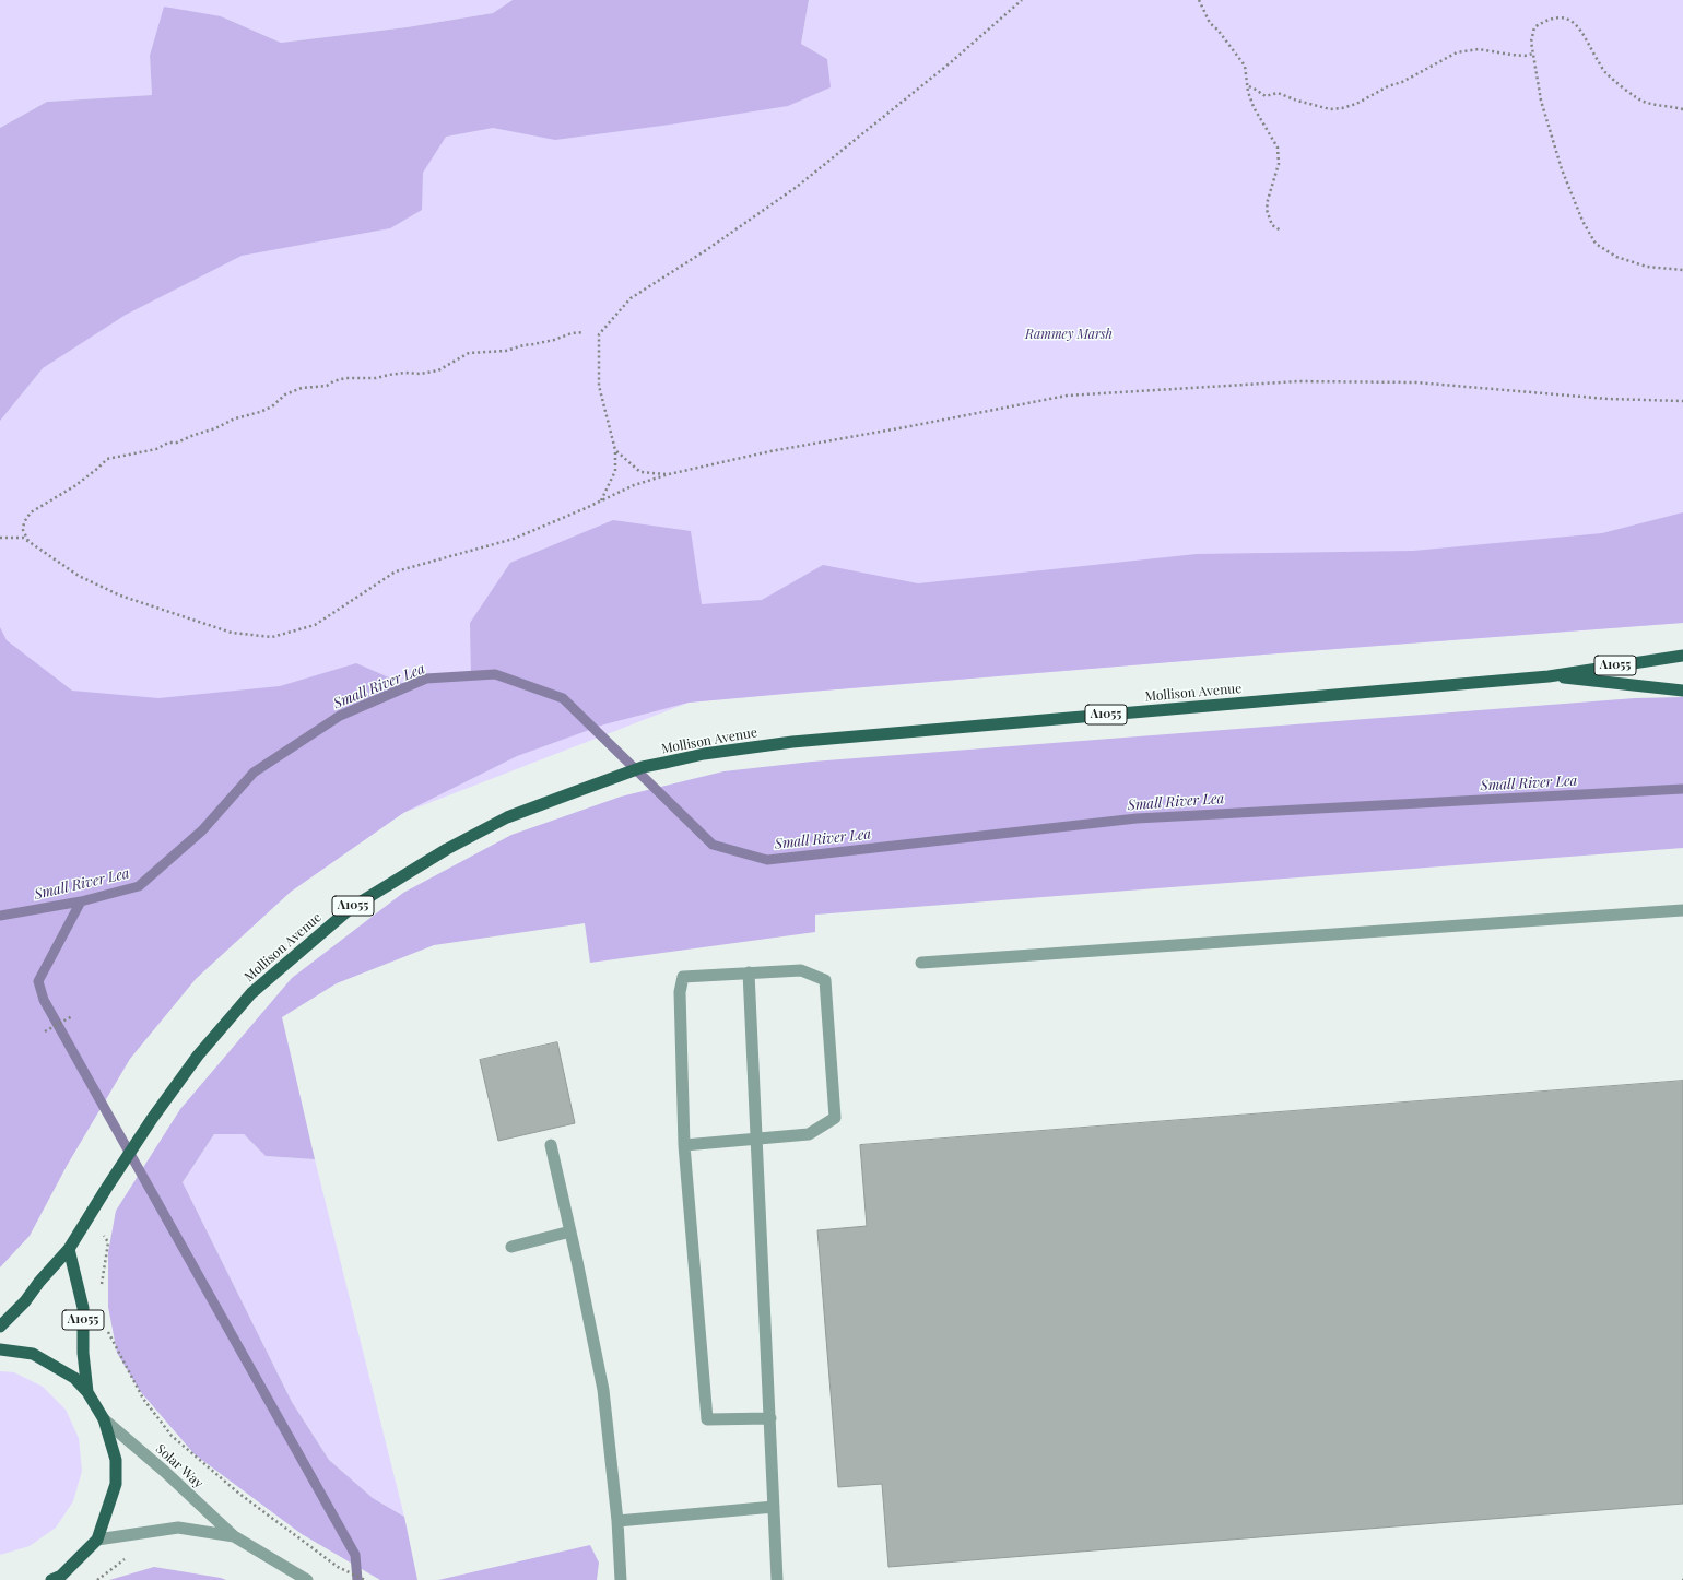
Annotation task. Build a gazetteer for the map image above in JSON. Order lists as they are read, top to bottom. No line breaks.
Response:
{"streets":{"main road":["A1055","Mollison Avenue"],"street":["Solar Way"]},"crossings":[["A1055","Mollison Avenue"]],"water":["Small River Lea"],"parks":["Rammey Marsh"]}
